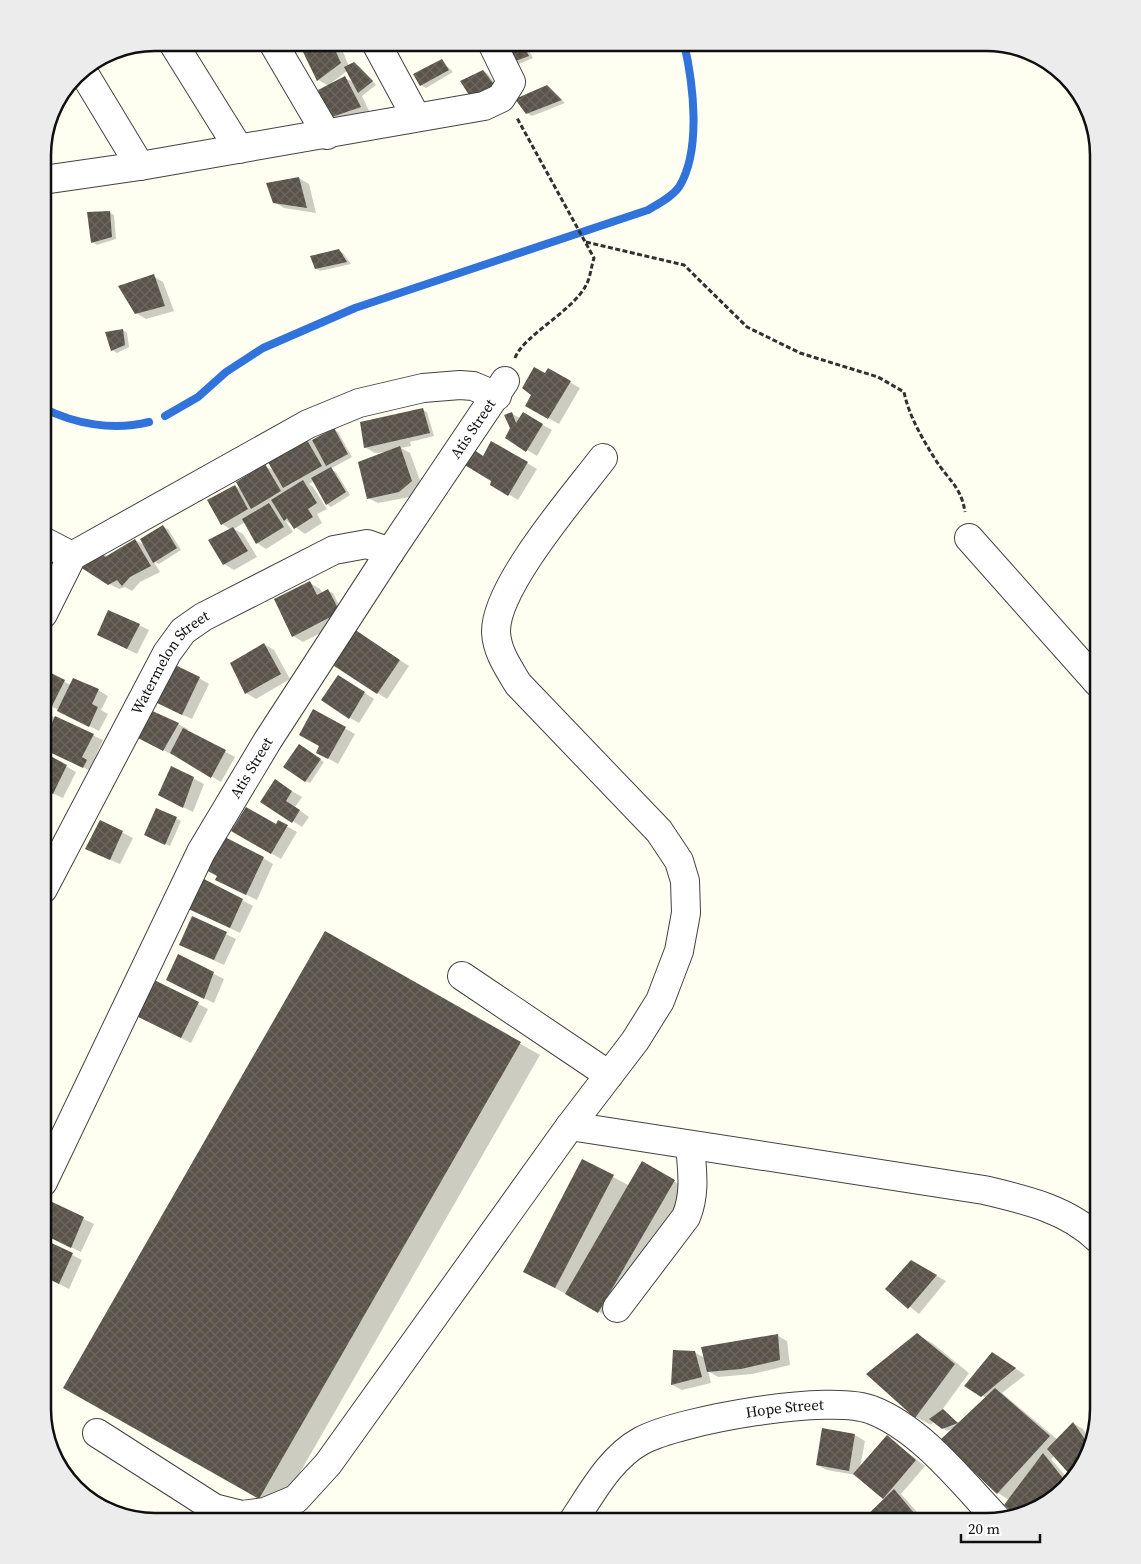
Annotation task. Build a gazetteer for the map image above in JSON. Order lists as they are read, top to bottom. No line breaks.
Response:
{"streets":{"street":["Atis Street","Watermelon Street","Hope Street"]},"crossings":[["Atis Street","Watermelon Street"]],"scale_bar":"20 m"}
